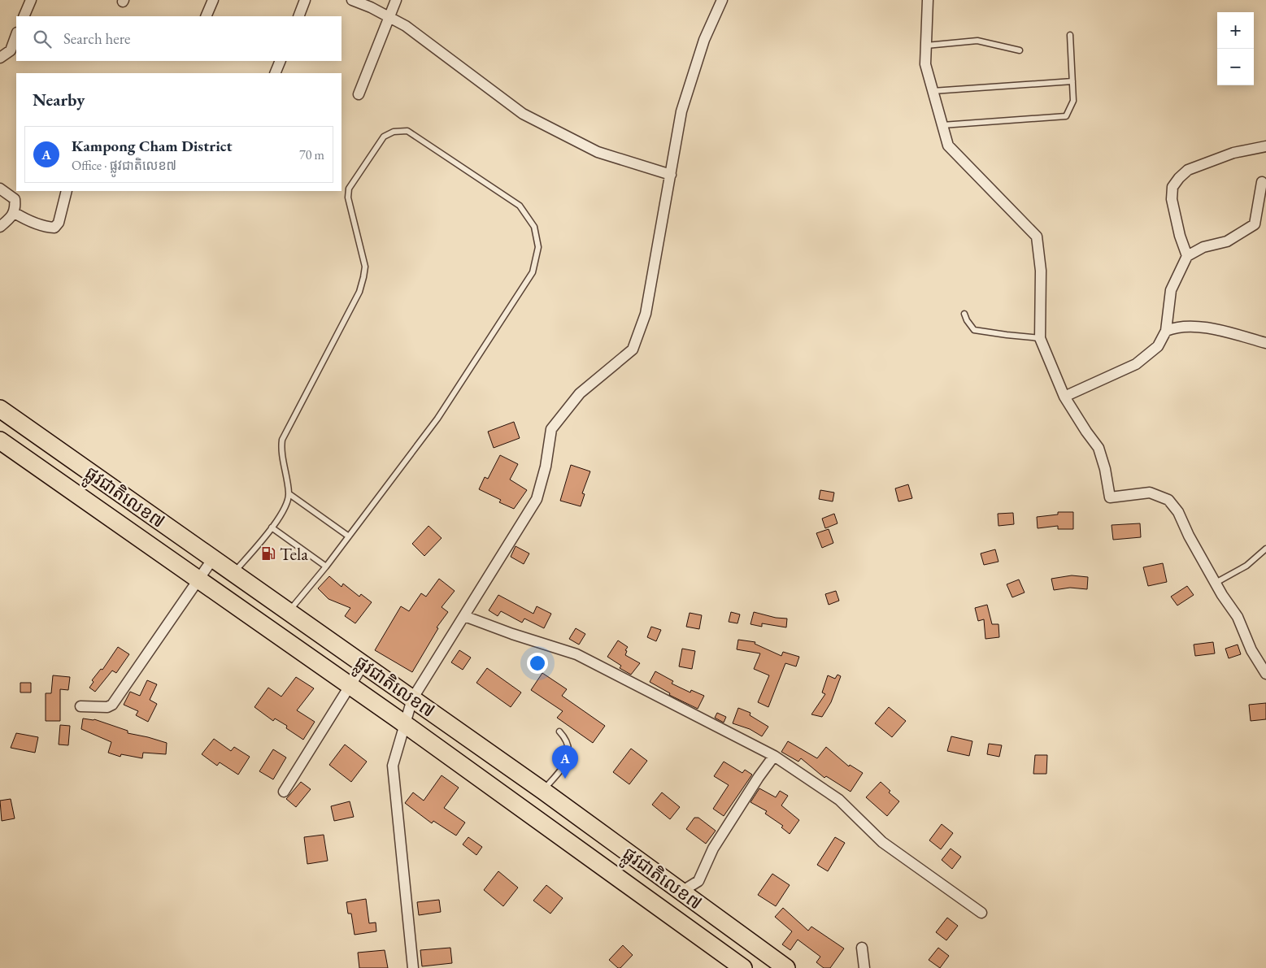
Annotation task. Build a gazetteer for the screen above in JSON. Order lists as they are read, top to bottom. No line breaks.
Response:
{"streets":{"highway":["ផ្លូវជាតិលេខ៧"]},"places":{"fuel station":["Tela"]},"page":{"map_buttons":["+","−"],"search":"Search here","heading":"Nearby","list":[{"mark":"A","name":"Kampong Cham District","note":"Office · ផ្លូវជាតិលេខ៧","value":"70 m"}],"pins":"A"}}
